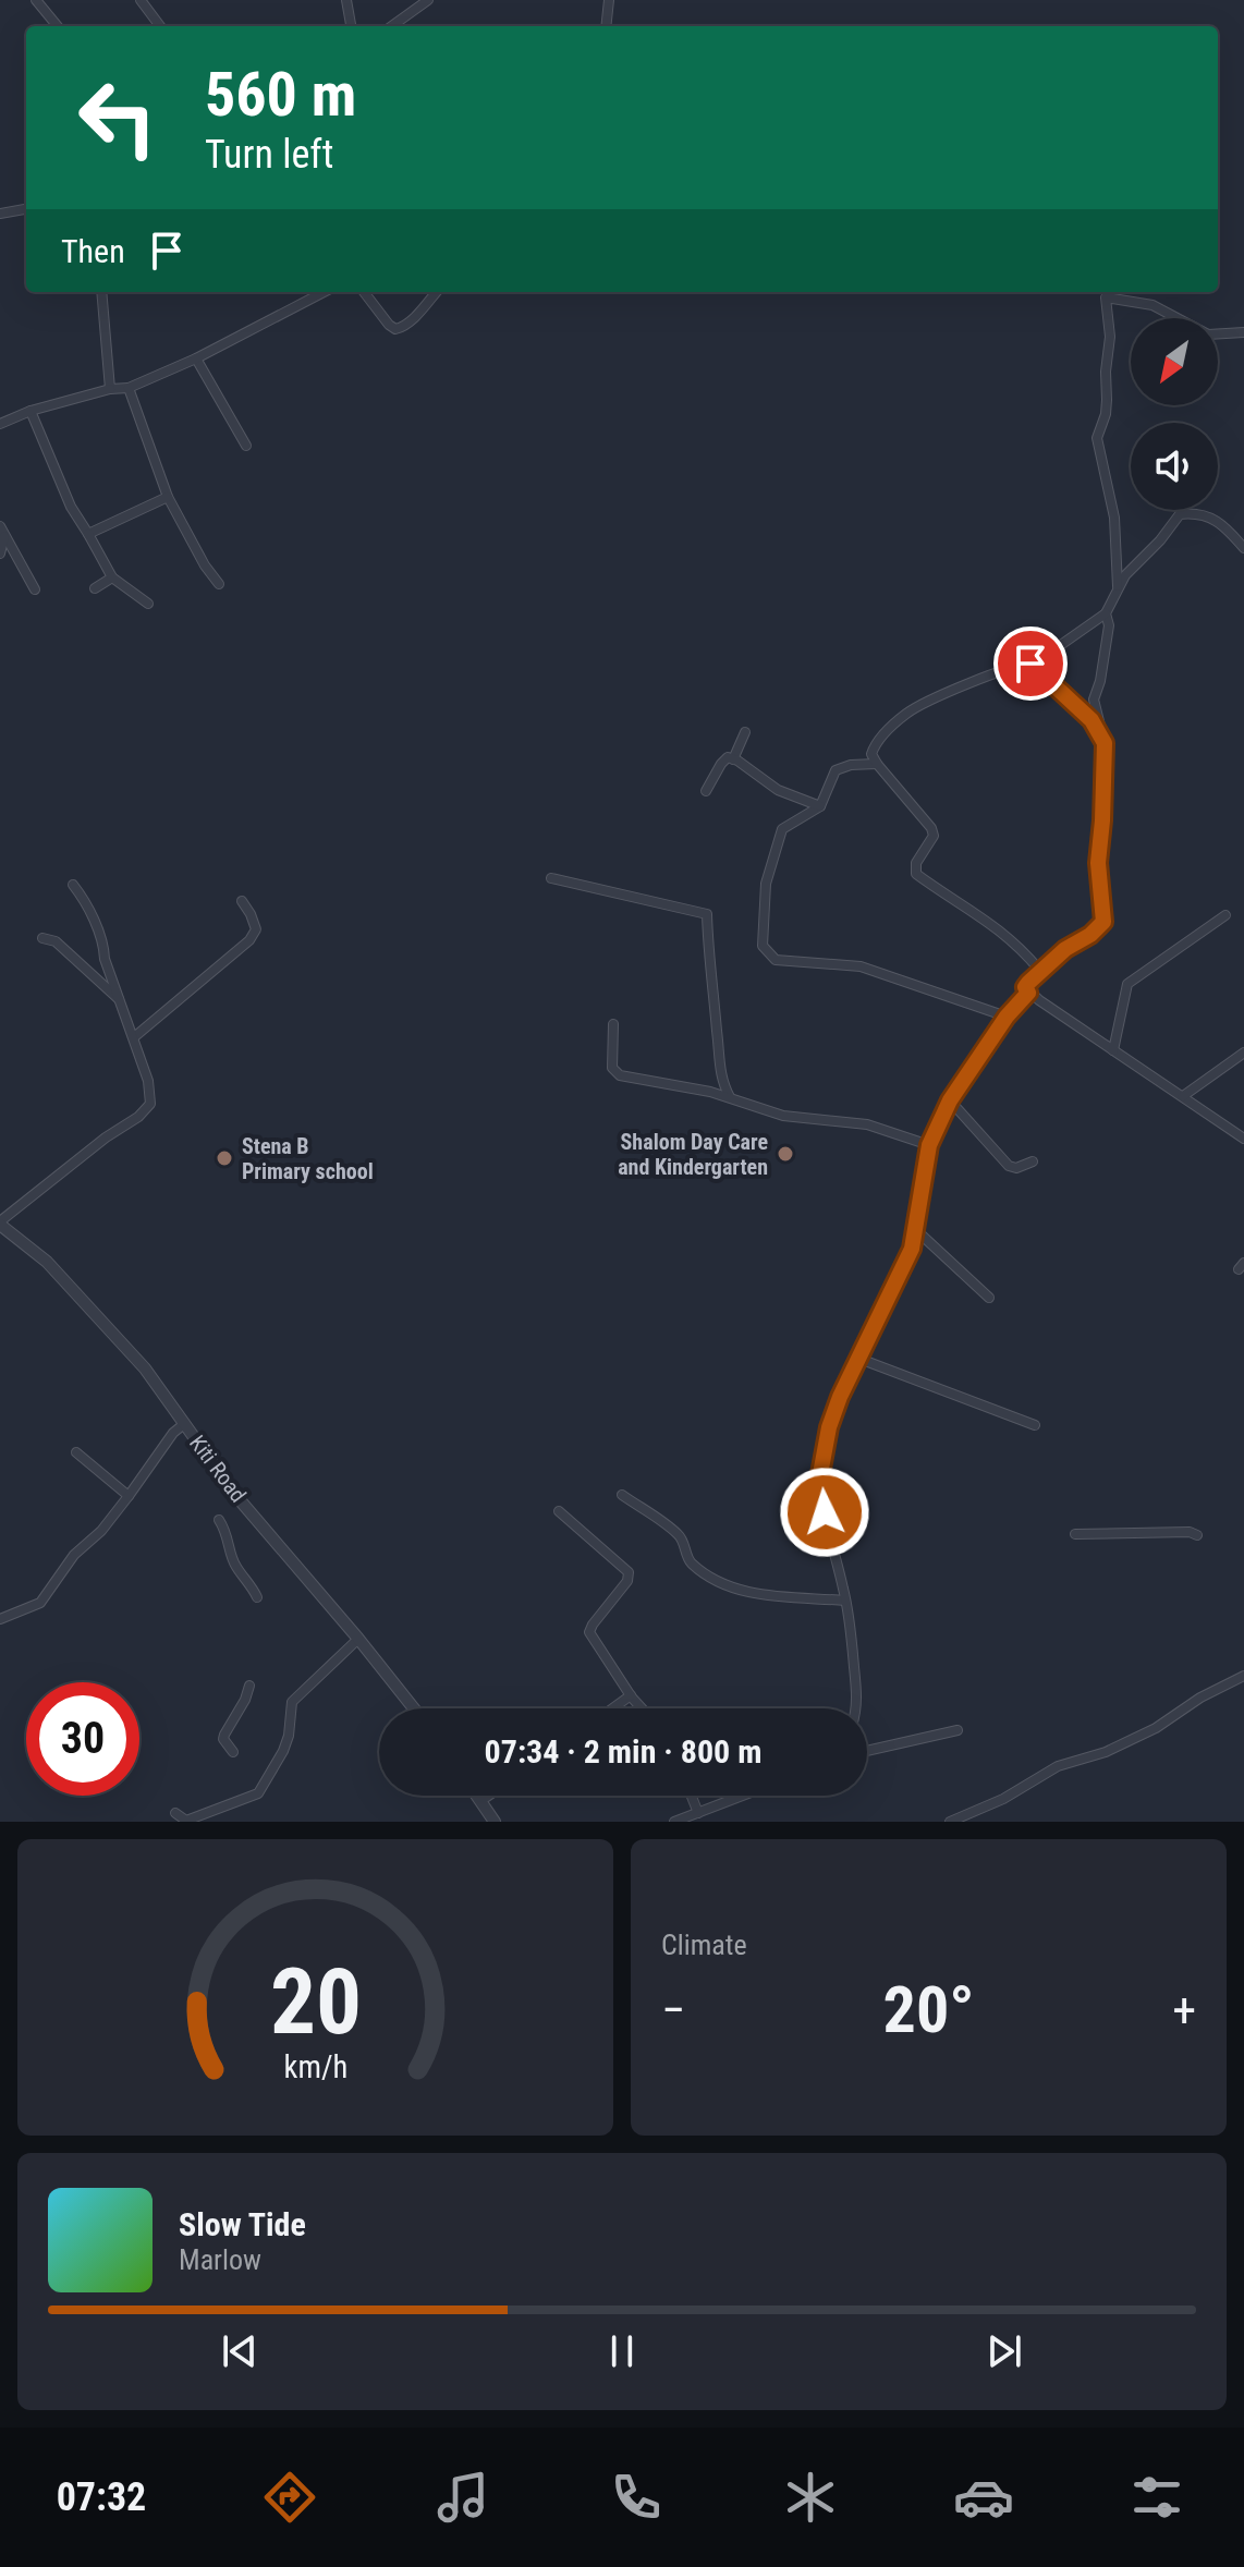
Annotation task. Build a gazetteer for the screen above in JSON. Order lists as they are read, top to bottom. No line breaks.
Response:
{"streets":{"street":["Kiti Road"]},"places":["Shalom Day Care and Kindergarten","Stena B Primary school"],"north":"bottom left","page":{"turn":["560 m","Turn left"],"then":"Then","limit":"30","trip":"07:34 · 2 min · 800 m","tile":"Climate","heat":["−","20°","+"],"song":["Slow Tide","Marlow"],"tabs":"07:32","gauge":["20","km/h"]}}
